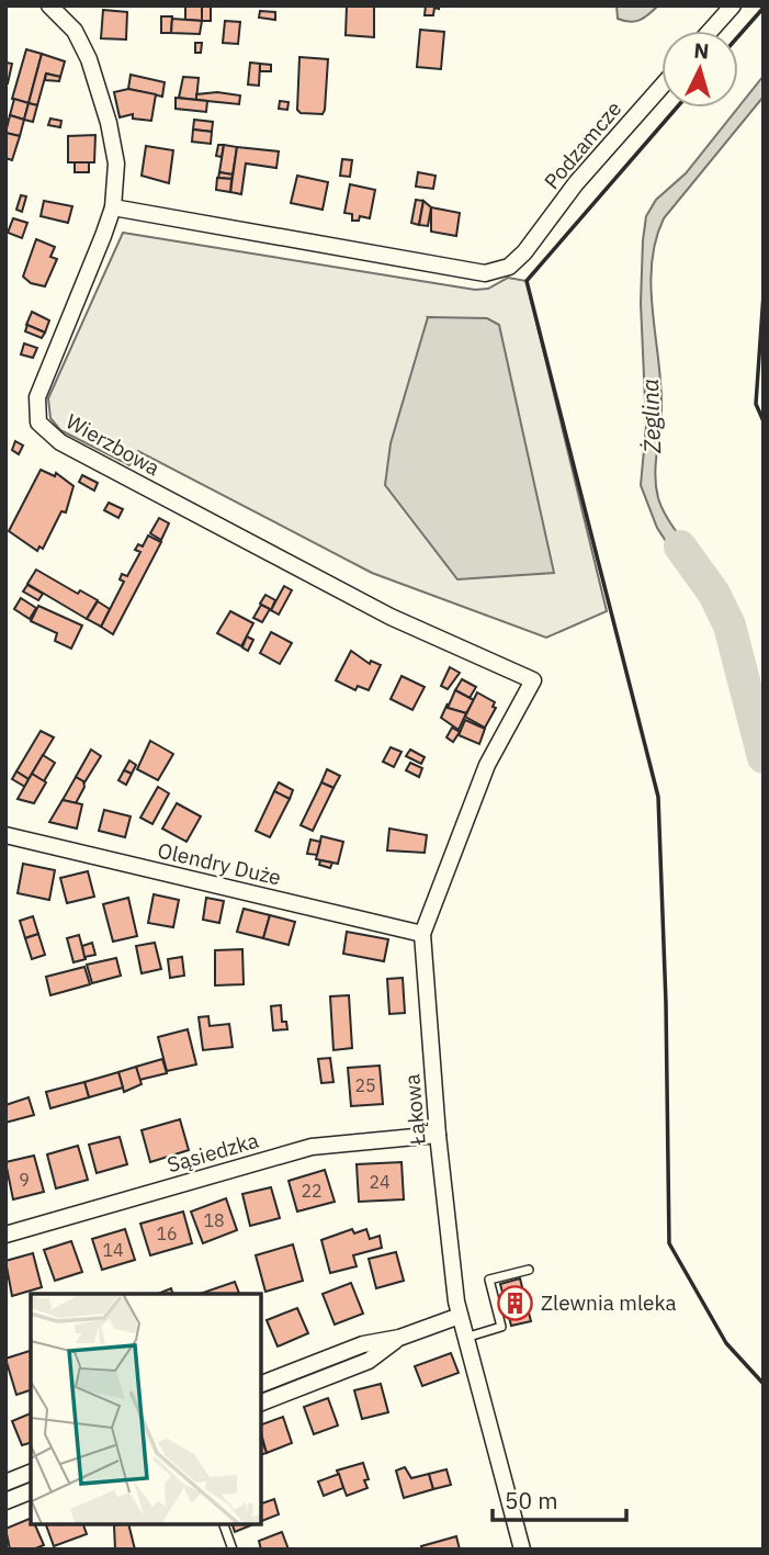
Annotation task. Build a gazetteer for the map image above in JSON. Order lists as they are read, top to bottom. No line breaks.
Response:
{"streets":{"street":["Podzamcze","Wierzbowa","Olendry Duże","Łąkowa","Sąsiedzka"]},"crossings":[["Podzamcze","Wierzbowa"],["Wierzbowa","Łąkowa"],["Olendry Duże","Łąkowa"],["Łąkowa","Sąsiedzka"]],"water":["Żeglina"],"places":{"building":["Zlewnia mleka"]},"house_numbers":["25","9","24","22","18","16","14"],"scale_bar":"50 m","north":"top"}
